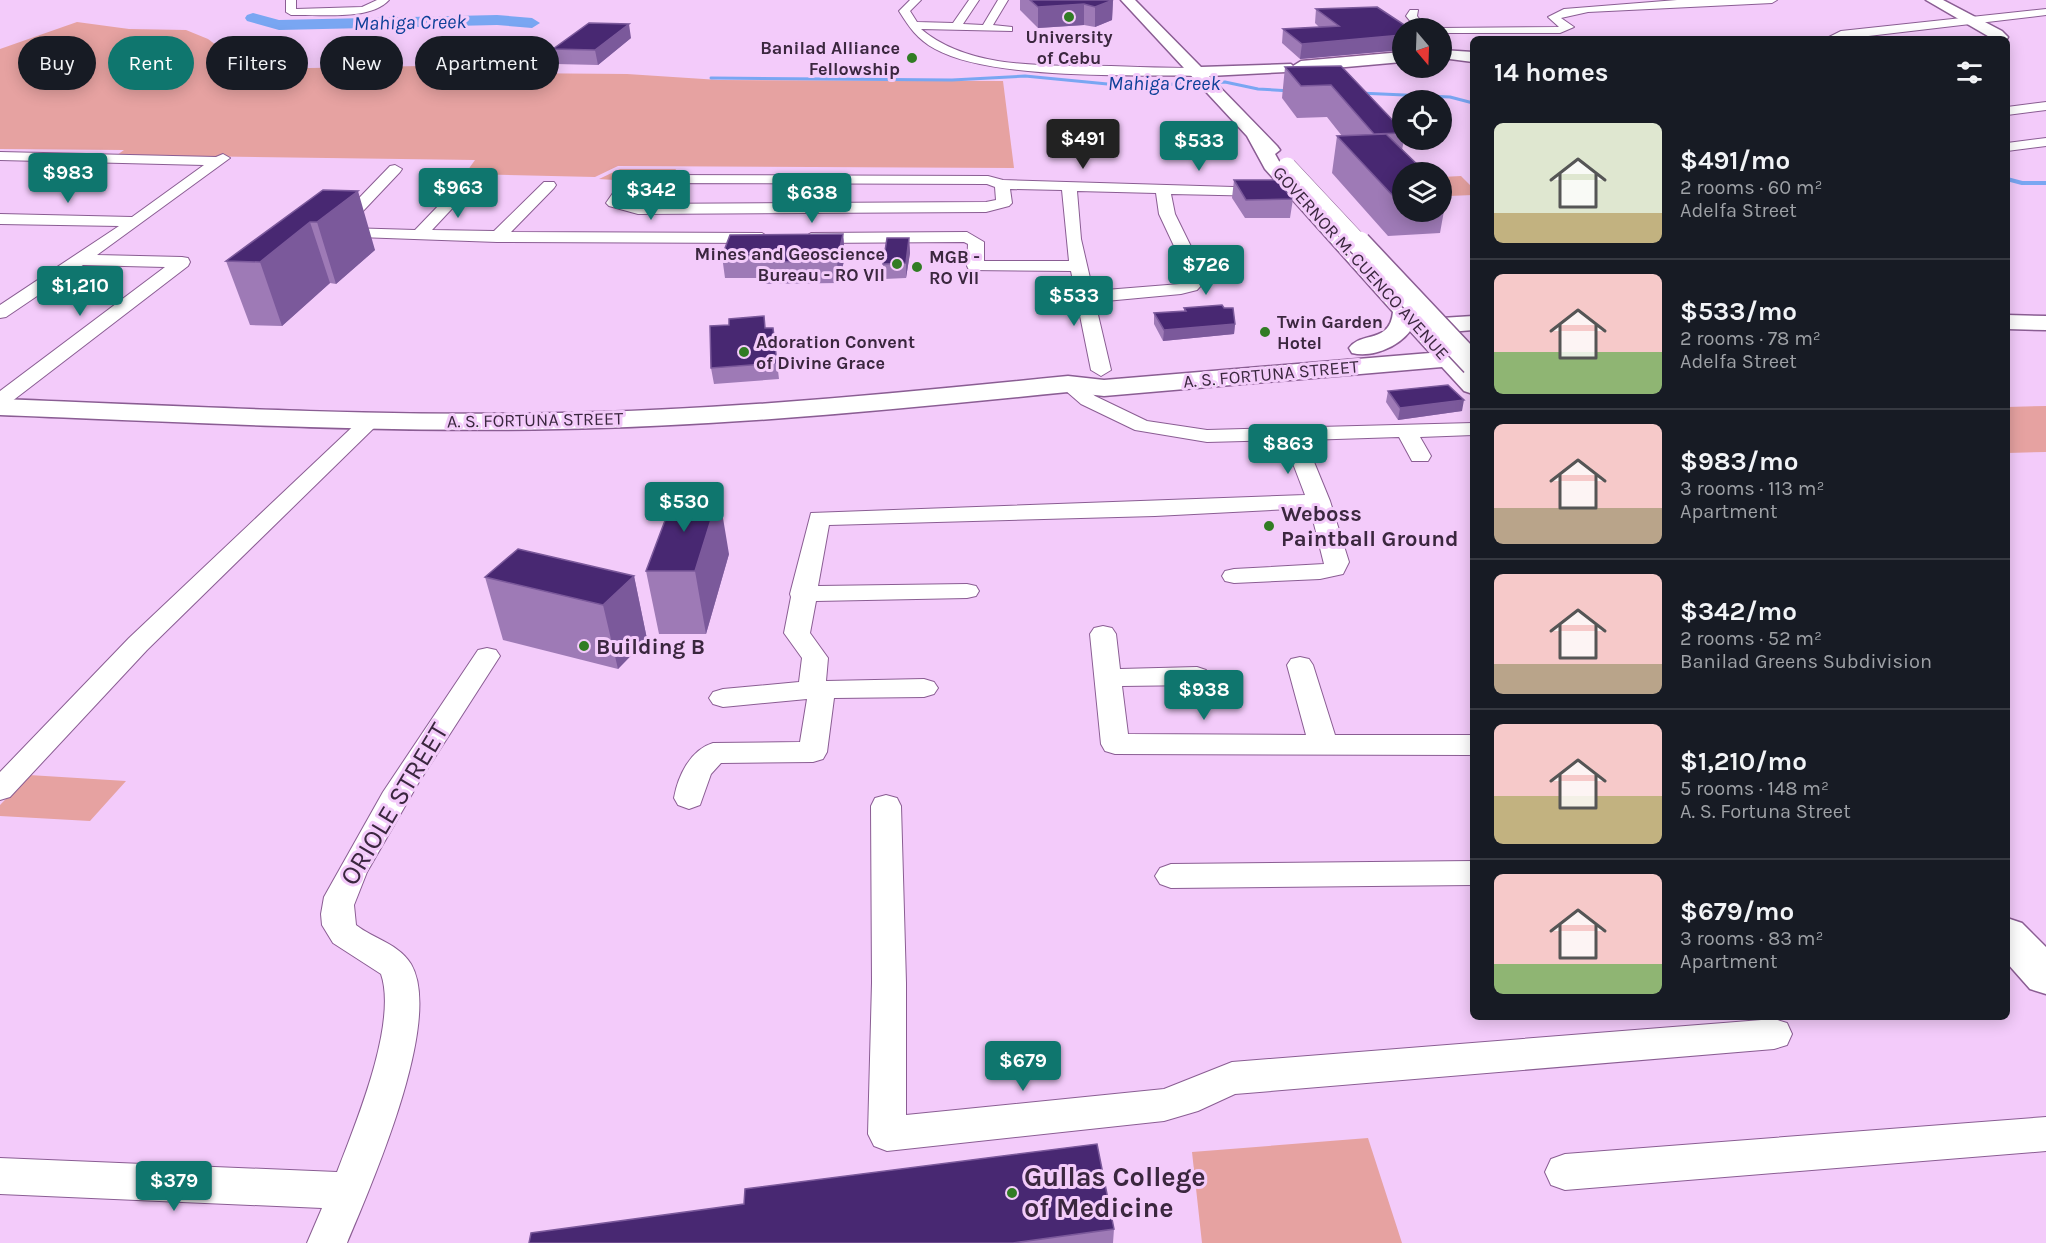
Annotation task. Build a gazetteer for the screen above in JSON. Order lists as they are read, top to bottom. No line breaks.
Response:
{"streets":{"main road":["GOVERNOR M. CUENCO AVENUE","A. S. FORTUNA STREET"],"street":["ORIOLE STREET"]},"crossings":[["GOVERNOR M. CUENCO AVENUE","A. S. FORTUNA STREET"]],"water":["Mahiga Creek"],"places":["University of Cebu","Banilad Alliance Fellowship","Mines and Geoscience Bureau - RO VII","MGB - RO VII","Twin Garden Hotel","Adoration Convent of Divine Grace","Weboss Paintball Ground","Building B","Gullas College of Medicine"],"north":"bottom","page":{"chip":["Buy","Rent","Filters","New","Apartment"],"heading":"14 homes","list":[{"name":"$491/mo","note":"2 rooms · 60 m² · Adelfa Street"},{"name":"$533/mo","note":"2 rooms · 78 m² · Adelfa Street"},{"name":"$983/mo","note":"3 rooms · 113 m² · Apartment"},{"name":"$342/mo","note":"2 rooms · 52 m² · Banilad Greens Subdivision"},{"name":"$1,210/mo","note":"5 rooms · 148 m² · A. S. Fortuna Street"},{"name":"$679/mo","note":"3 rooms · 83 m² · Apartment"}],"price":["$491","$533","$983","$963","$342","$638","$726","$1,210","$533","$863","$530","$938","$679","$379"]}}
